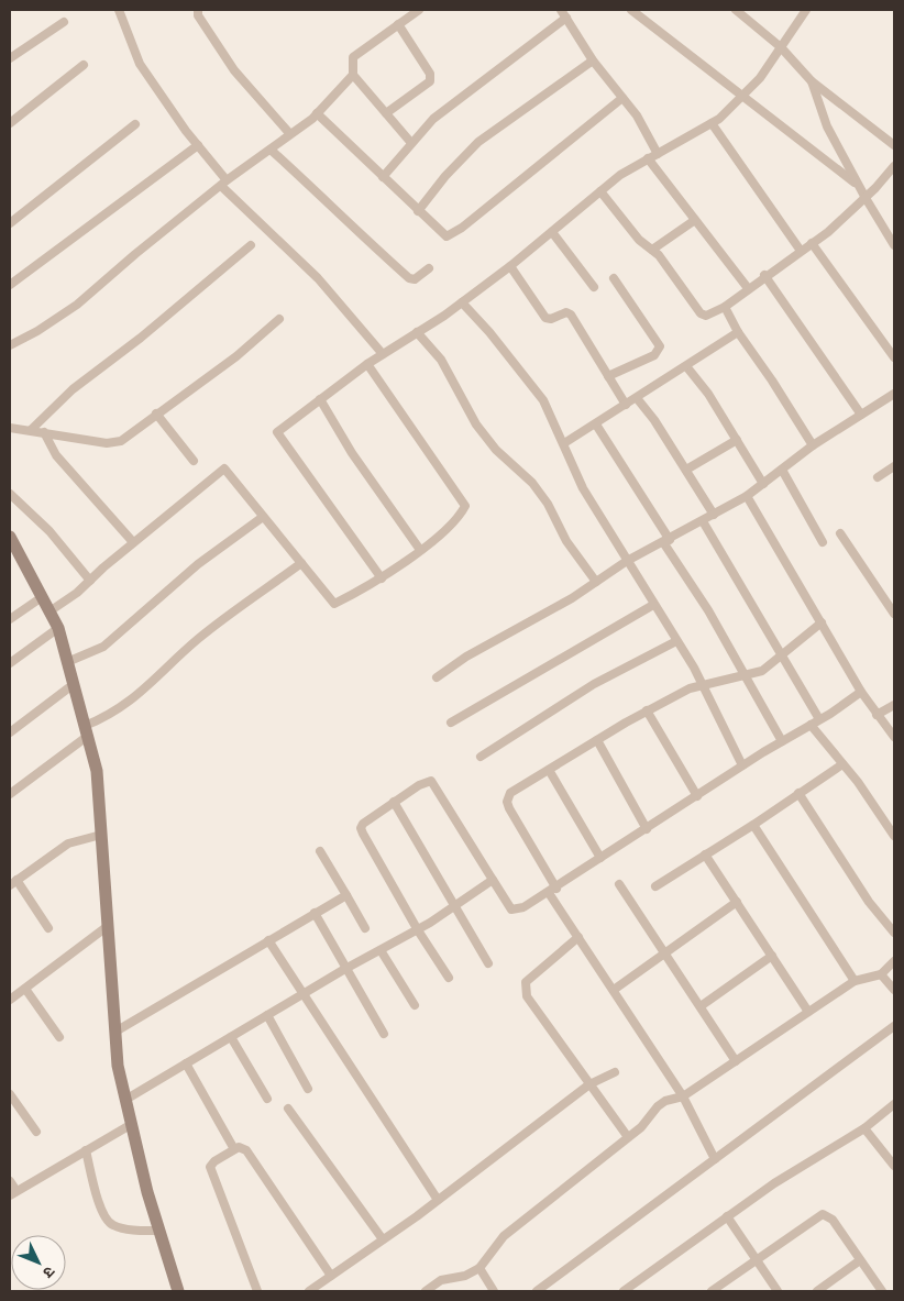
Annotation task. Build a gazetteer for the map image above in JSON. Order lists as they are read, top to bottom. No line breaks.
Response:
{"north":"bottom right"}
